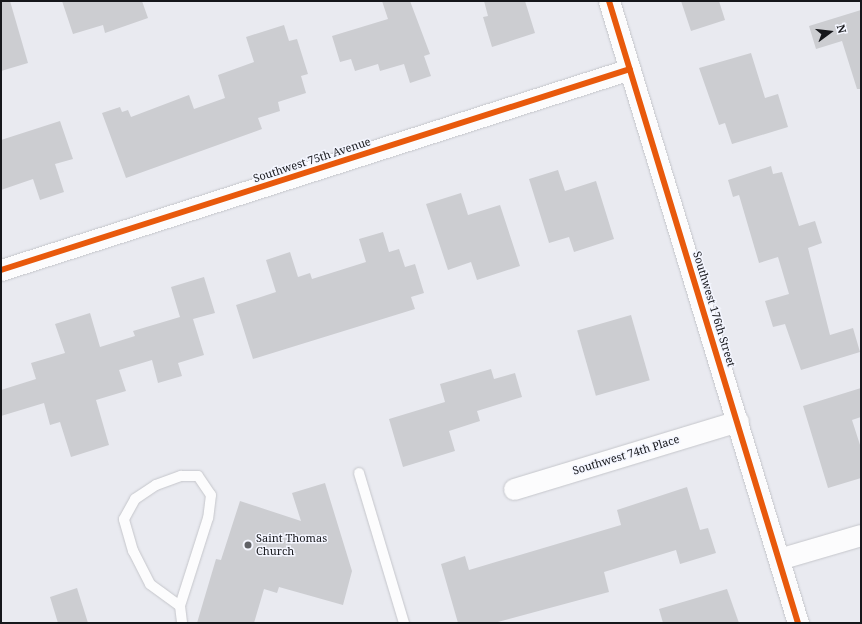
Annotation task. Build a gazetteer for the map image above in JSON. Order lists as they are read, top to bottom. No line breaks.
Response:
{"streets":{"street":["Southwest 75th Avenue","Southwest 176th Street","Southwest 74th Place"]},"crossings":[["Southwest 75th Avenue","Southwest 176th Street"],["Southwest 176th Street","Southwest 74th Place"]],"places":["Saint Thomas Church"],"north":"right"}
